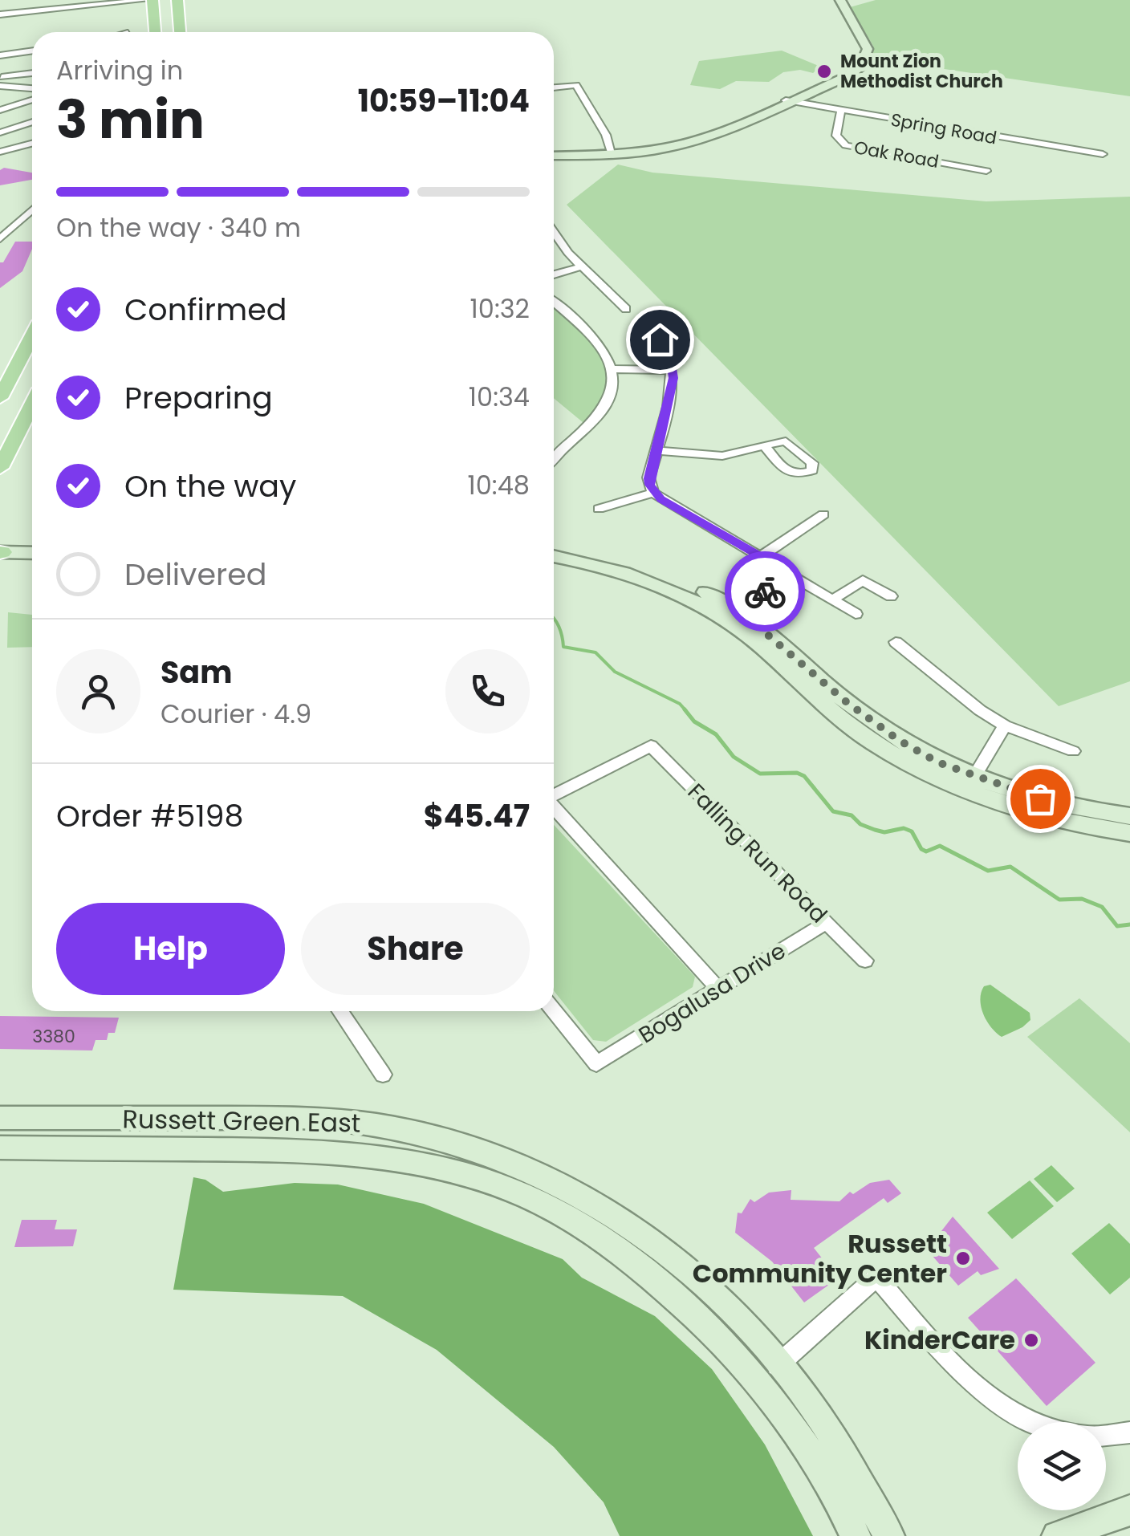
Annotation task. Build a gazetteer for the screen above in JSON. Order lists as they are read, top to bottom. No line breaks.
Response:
{"streets":{"street":["Spring Road","Oak Road","Falling Run Road","Bogalusa Drive","Russett Green East"]},"crossings":[["Spring Road","Oak Road"],["Falling Run Road","Bogalusa Drive"]],"places":["Mount Zion Methodist Church","Russett Community Center","KinderCare"],"house_numbers":["3380"],"page":{"heading":["3 min","Arriving in","10:59–11:04"],"panel":["Sam","Courier · 4.9","Order #5198","$45.47"],"bar":"On the way · 340 m","list":[["Confirmed","10:32"],["Preparing","10:34"],["On the way","10:48"],"Delivered"],"buttons":["Help","Share"]}}
